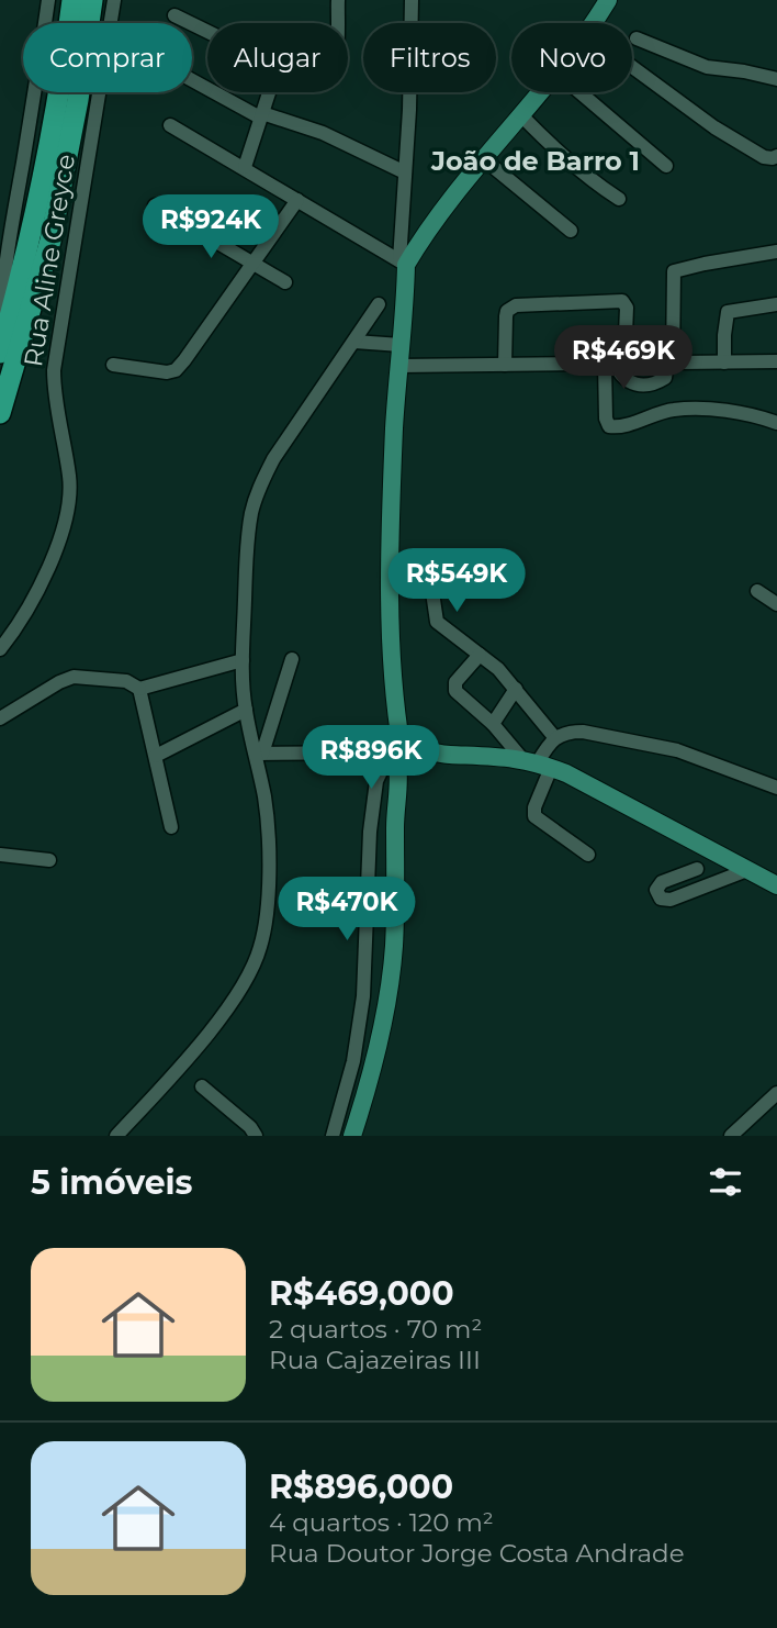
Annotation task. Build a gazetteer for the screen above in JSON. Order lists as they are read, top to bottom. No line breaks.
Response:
{"streets":{"street":["Rua Aline Greyce"]},"districts":["João de Barro 1"],"page":{"chip":["Comprar","Alugar","Filtros","Novo"],"price":["R$924K","R$469K","R$549K","R$896K","R$470K"],"heading":"5 imóveis","list":[{"name":"R$469,000","note":"2 quartos · 70 m² · Rua Cajazeiras III"},{"name":"R$896,000","note":"4 quartos · 120 m² · Rua Doutor Jorge Costa Andrade"}]}}
